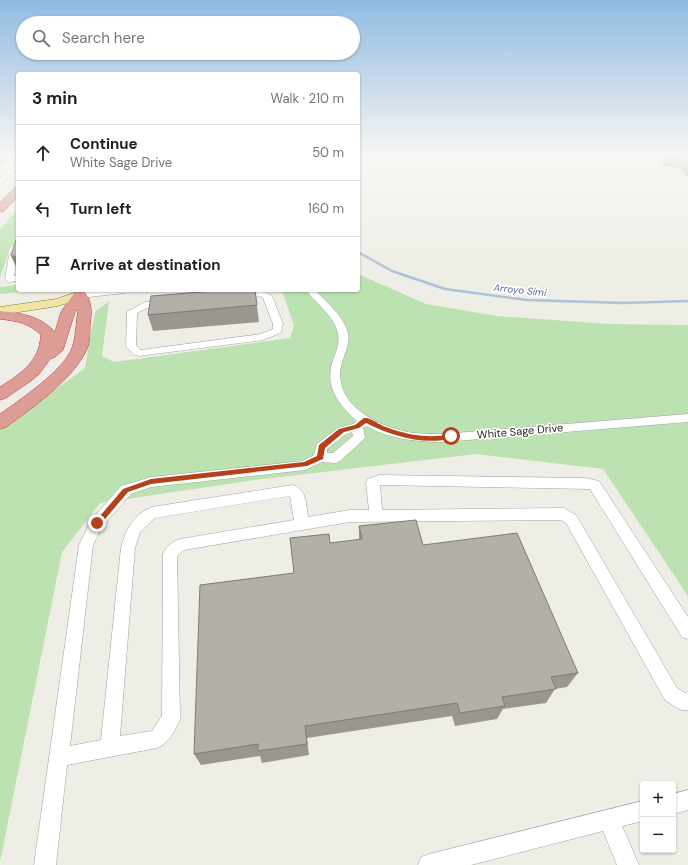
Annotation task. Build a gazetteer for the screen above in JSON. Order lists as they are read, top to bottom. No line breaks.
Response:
{"streets":{"street":["White Sage Drive"]},"water":["Arroyo Simi"],"page":{"search":"Search here","heading":["3 min","Walk · 210 m"],"list":[["Continue","White Sage Drive","50 m"],["Turn left","160 m"],"Arrive at destination"],"map_buttons":["+","−"]}}
